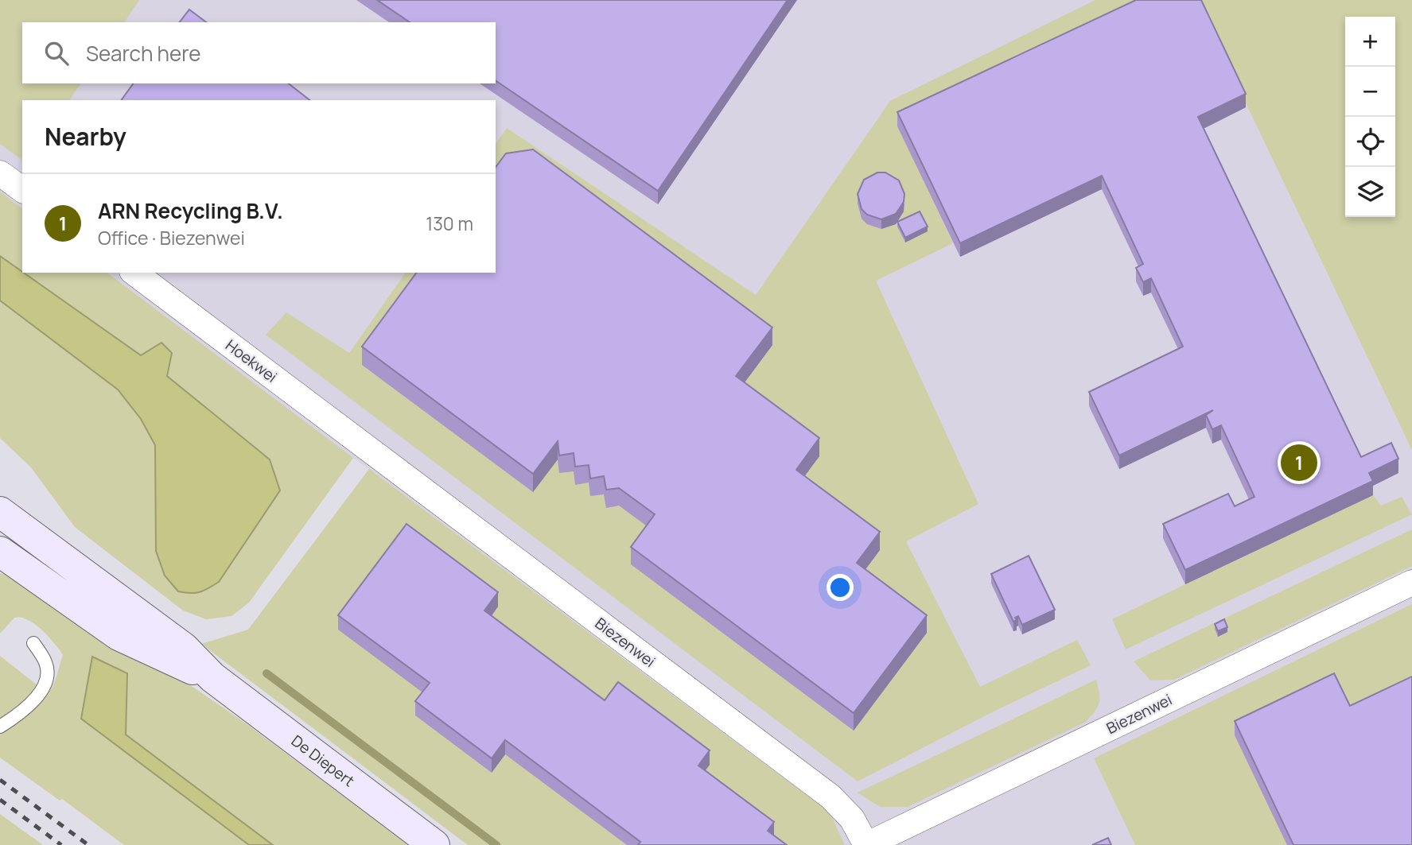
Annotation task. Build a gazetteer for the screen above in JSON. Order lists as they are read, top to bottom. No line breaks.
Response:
{"streets":{"main road":["De Diepert"],"street":["Hoekwei","Biezenwei"]},"crossings":[["Hoekwei","Biezenwei"]],"page":{"map_buttons":["+","−"],"search":"Search here","heading":"Nearby","list":[{"mark":"1","name":"ARN Recycling B.V.","note":"Office · Biezenwei","value":"130 m"}],"pins":"1"}}
